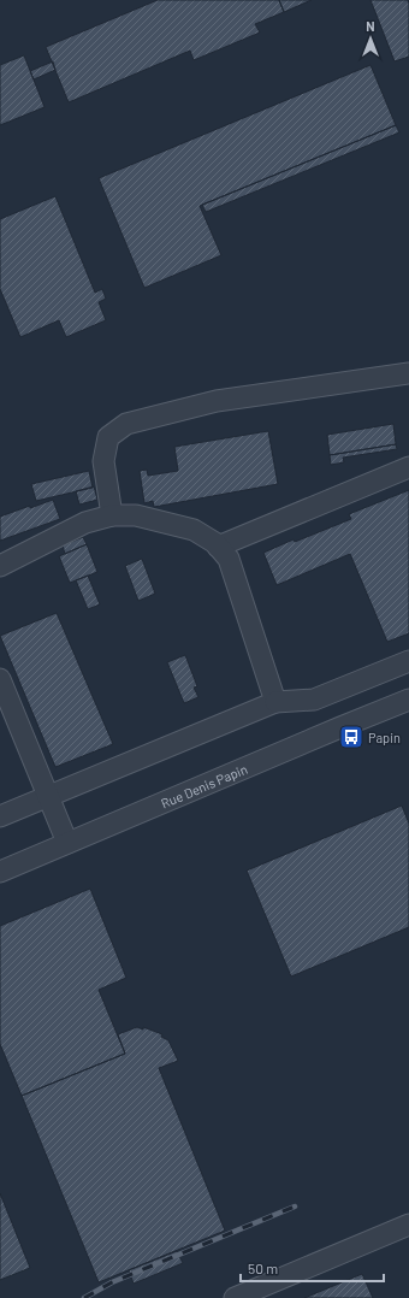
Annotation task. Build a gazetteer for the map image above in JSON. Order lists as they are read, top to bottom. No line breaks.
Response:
{"streets":{"street":["Rue Denis Papin"]},"places":{"bus stop":["Papin"]},"scale_bar":"50 m","north":"top"}
